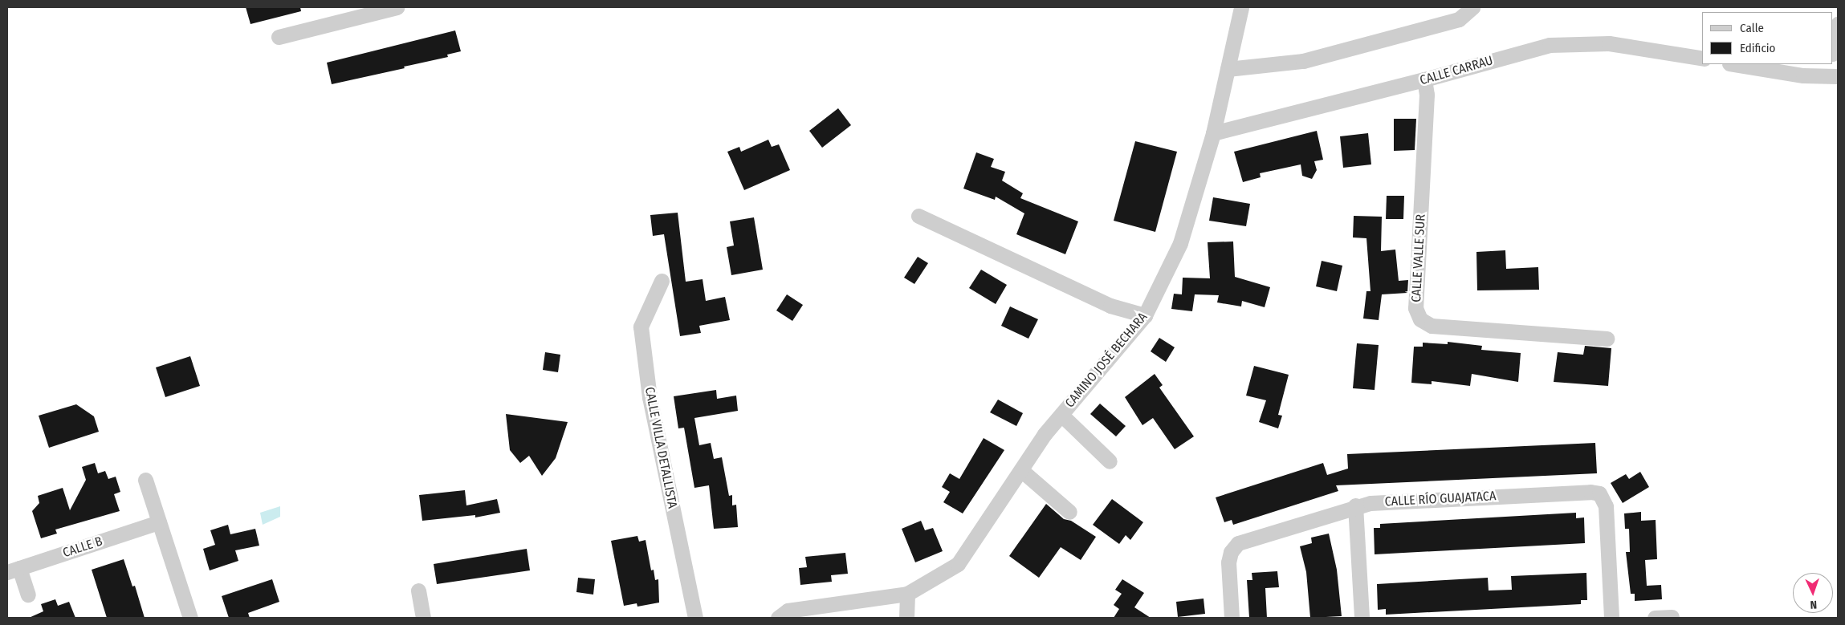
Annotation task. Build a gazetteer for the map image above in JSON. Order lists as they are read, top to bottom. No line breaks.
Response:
{"streets":{"street":["CALLE CARRAU","CALLE VALLE SUR","CAMINO JOSÉ BECHARA","CALLE VILLA DETALLISTA","CALLE RÍO GUAJATACA","CALLE B"]},"crossings":[["CALLE CARRAU","CALLE VALLE SUR"],["CALLE CARRAU","CAMINO JOSÉ BECHARA"]],"legend":["Calle","Edificio"],"north":"bottom"}
